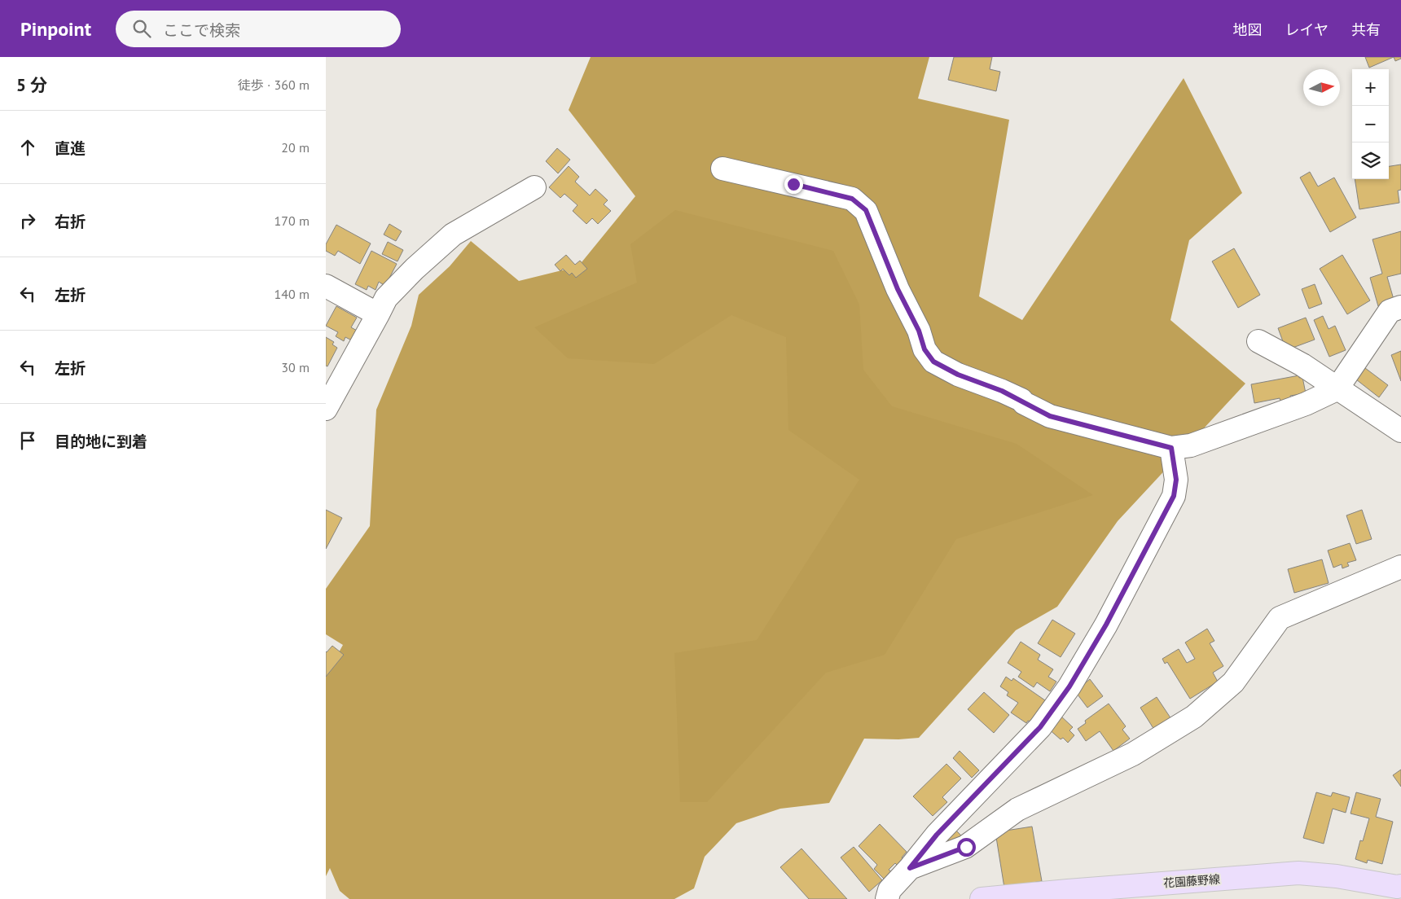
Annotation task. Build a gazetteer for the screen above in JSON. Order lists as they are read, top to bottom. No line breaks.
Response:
{"streets":{"main road":["花園藤野線"]},"north":"right","page":{"header":"Pinpoint","search":"ここで検索","nav":["地図","レイヤ","共有"],"heading":["5 分","徒歩 · 360 m"],"map_buttons":["+","−"],"list":[["直進","20 m"],["右折","170 m"],["左折","140 m"],["左折","30 m"],"目的地に到着"]}}
